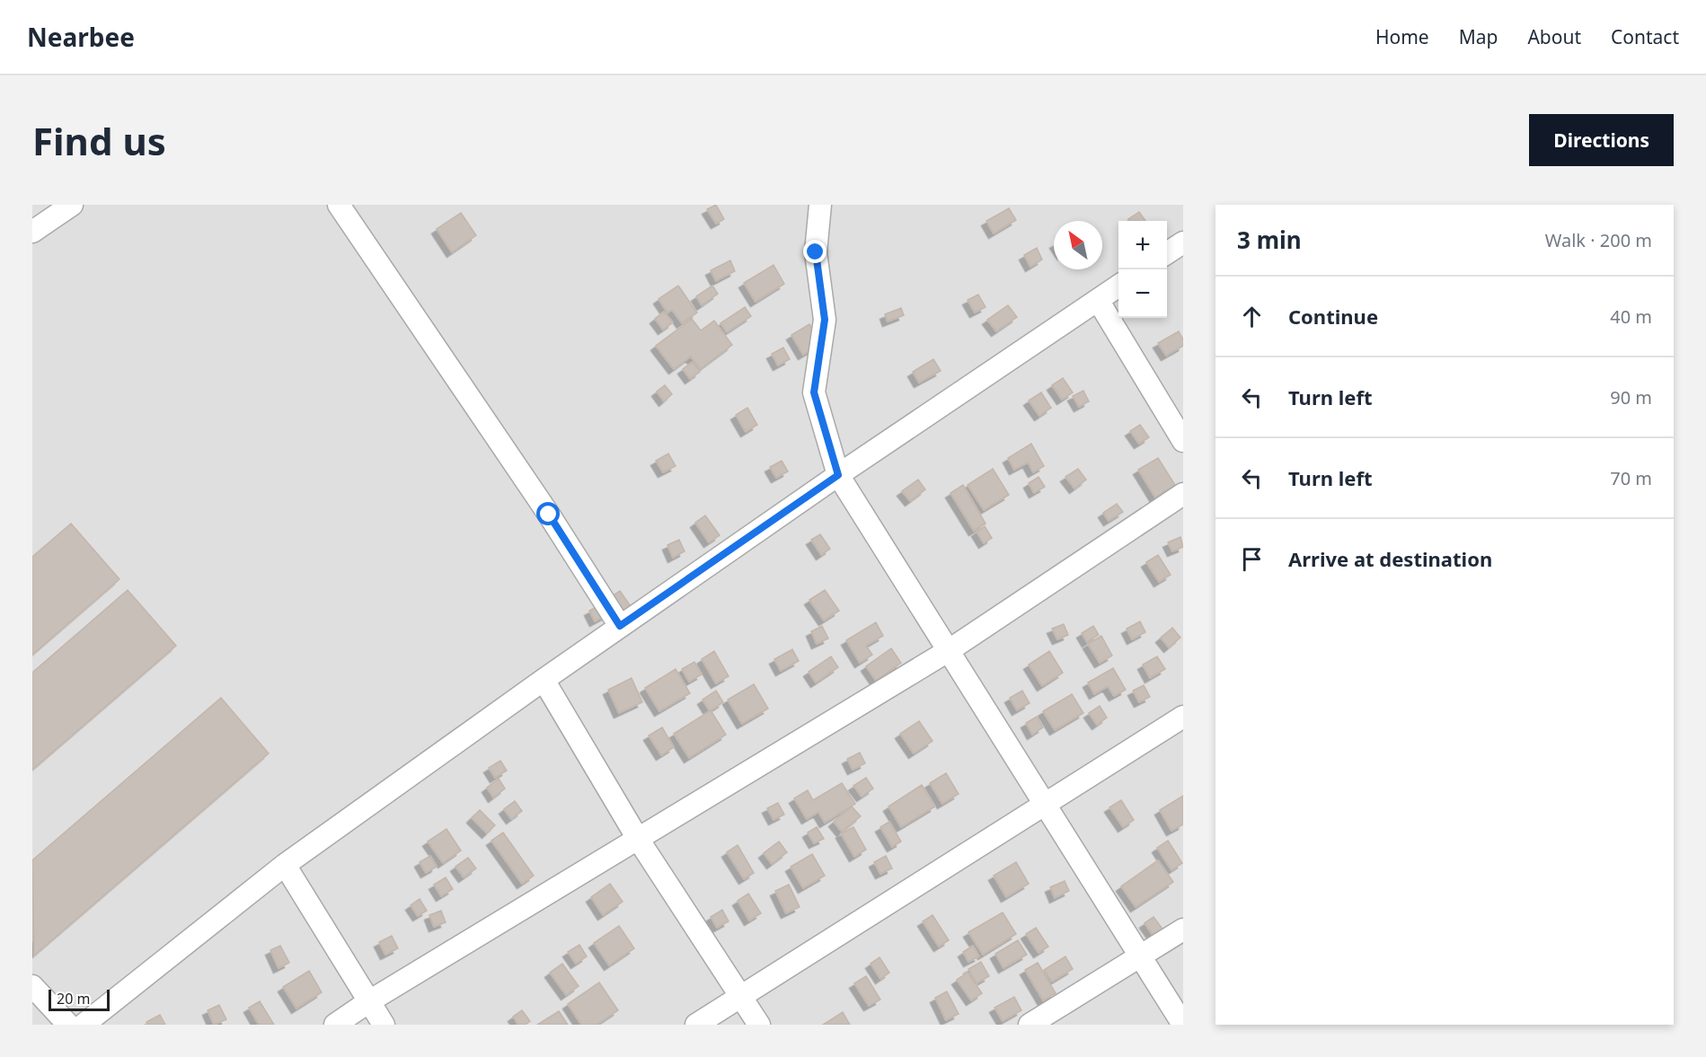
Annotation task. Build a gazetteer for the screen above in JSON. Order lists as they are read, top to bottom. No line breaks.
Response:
{"scale_bar":"20 m","north":"top left","page":{"header":"Nearbee","nav":["Home","Map","About","Contact"],"buttons":"Directions","title":"Find us","heading":["3 min","Walk · 200 m"],"map_buttons":["+","−"],"list":[["Continue","40 m"],["Turn left","90 m"],["Turn left","70 m"],"Arrive at destination"],"scale":"20 m"}}
